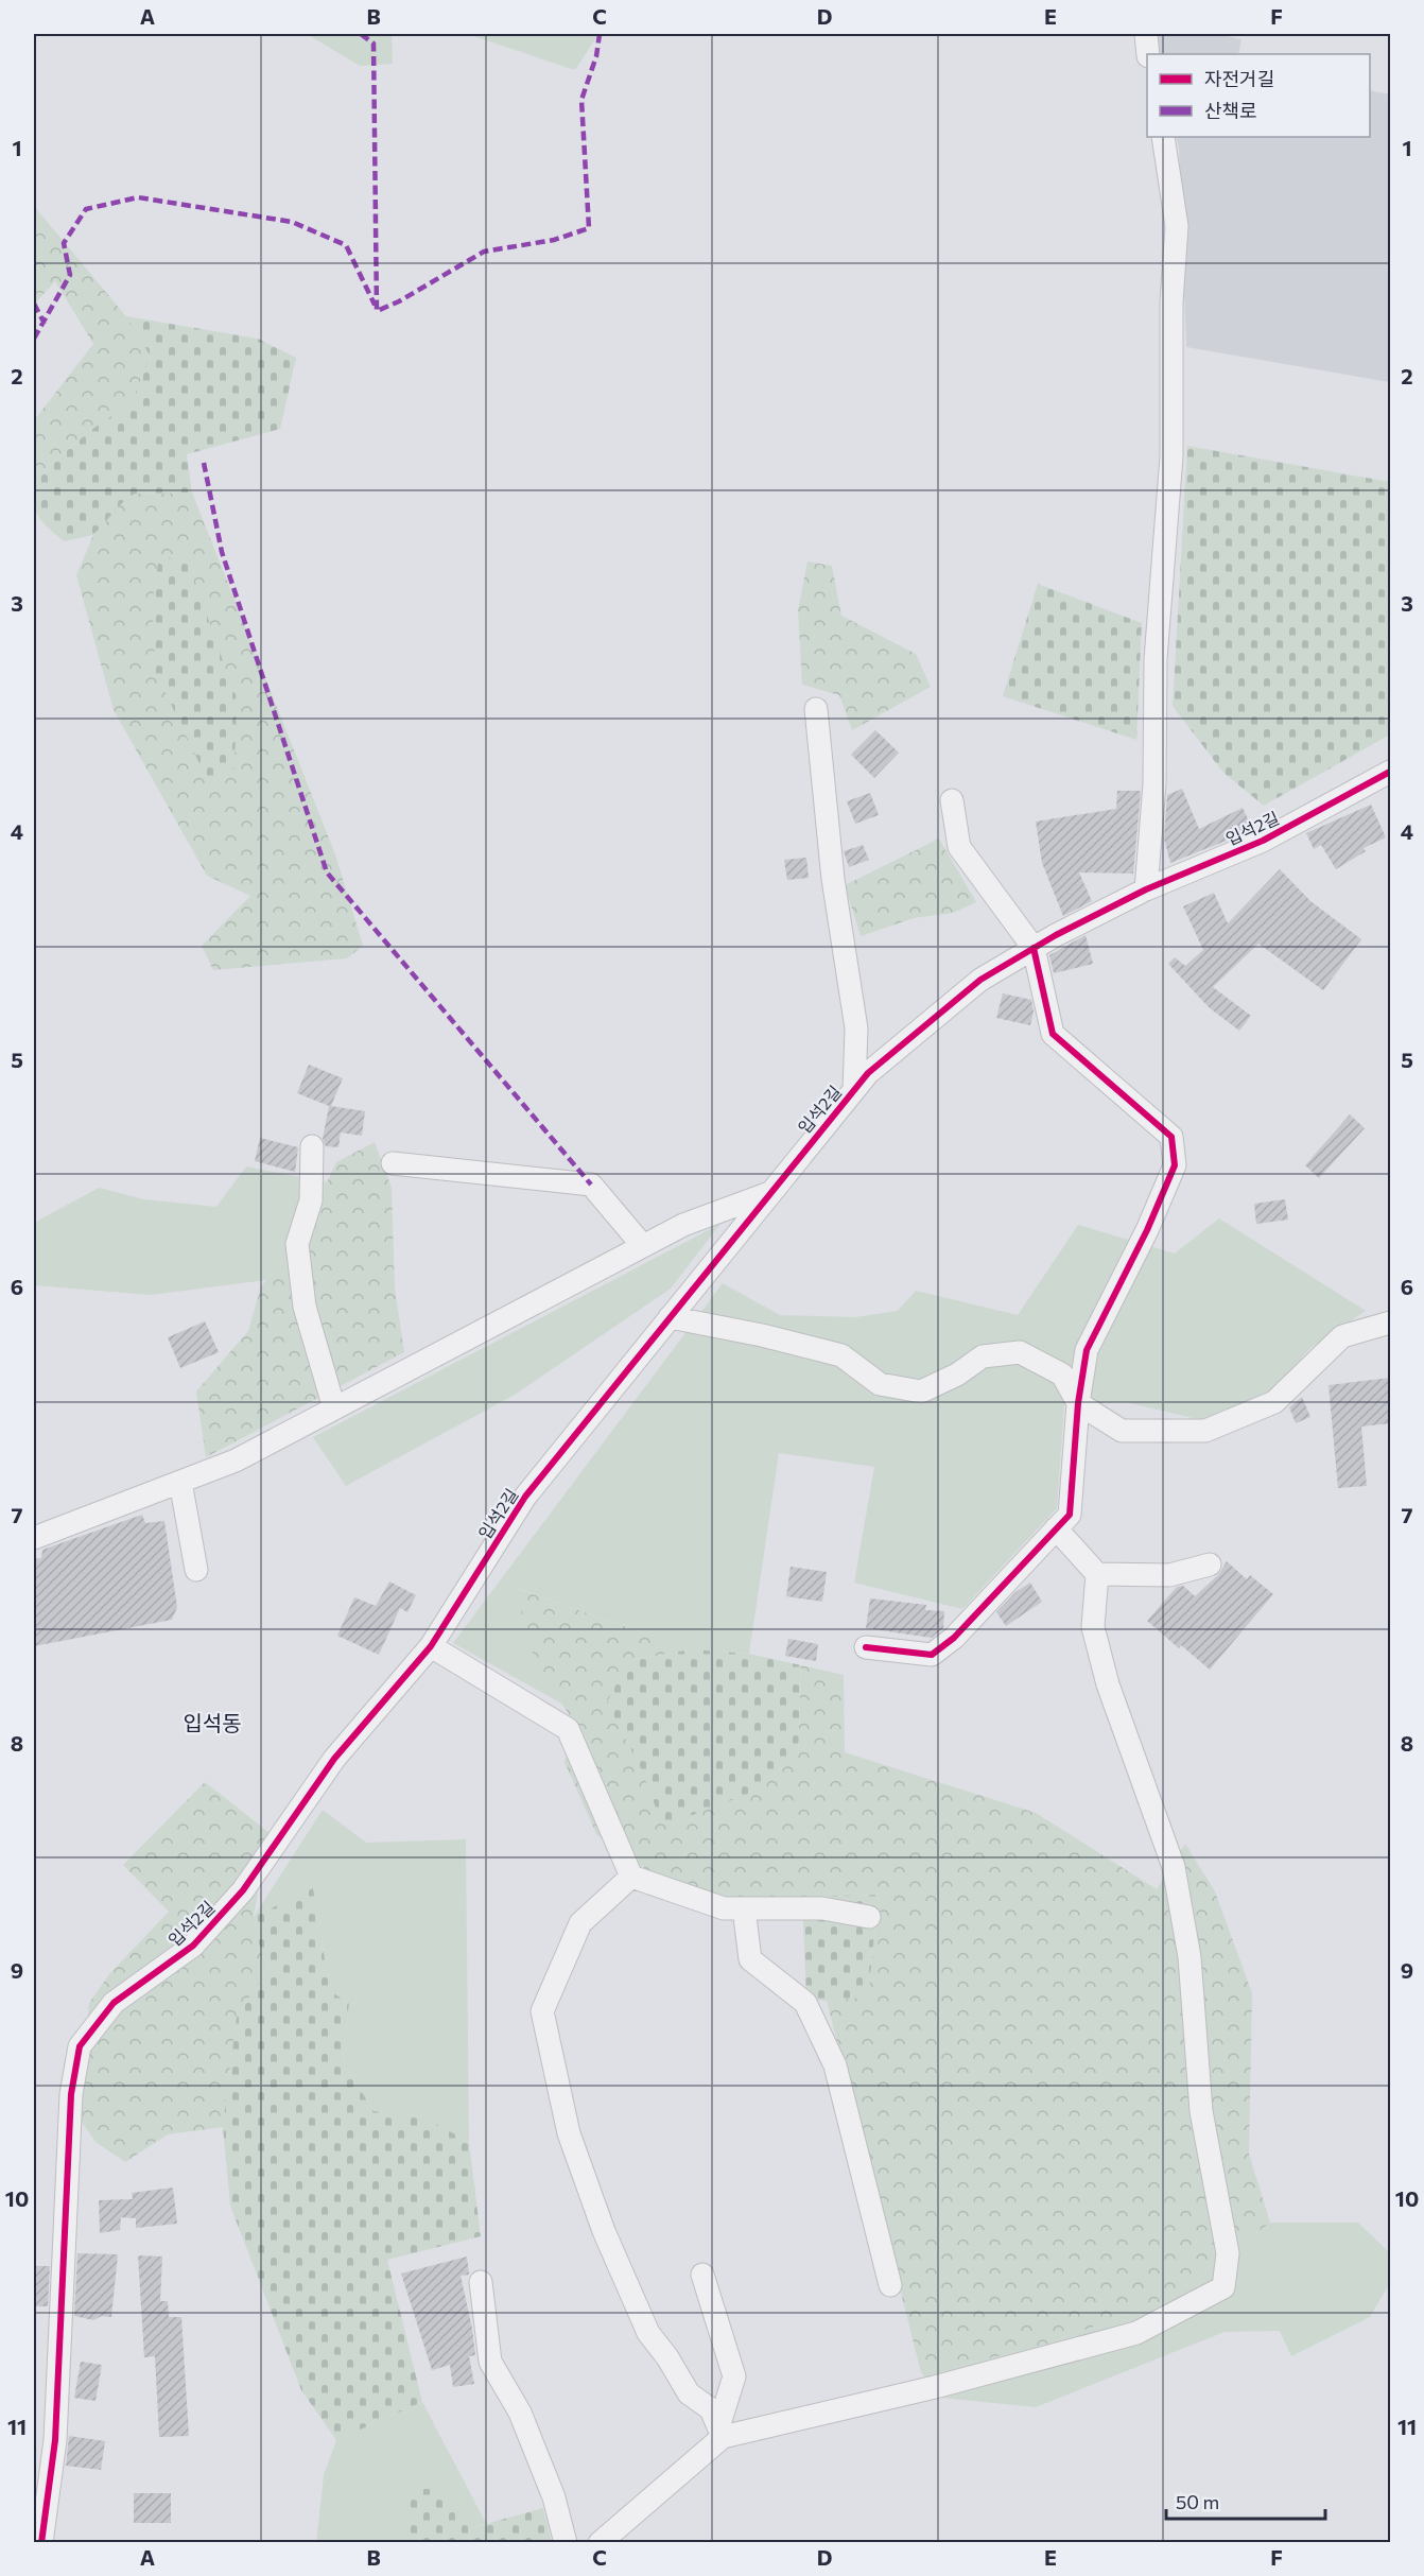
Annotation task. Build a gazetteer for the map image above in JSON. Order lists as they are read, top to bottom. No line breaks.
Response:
{"streets":{"street":["입석2길"]},"districts":["입석동"],"legend":["자전거길","산책로"],"scale_bar":"50 m","grid":{"columns":["A","B","C","D","E","F"],"rows":["1","2","3","4","5","6","7","8","9","10","11"]}}
